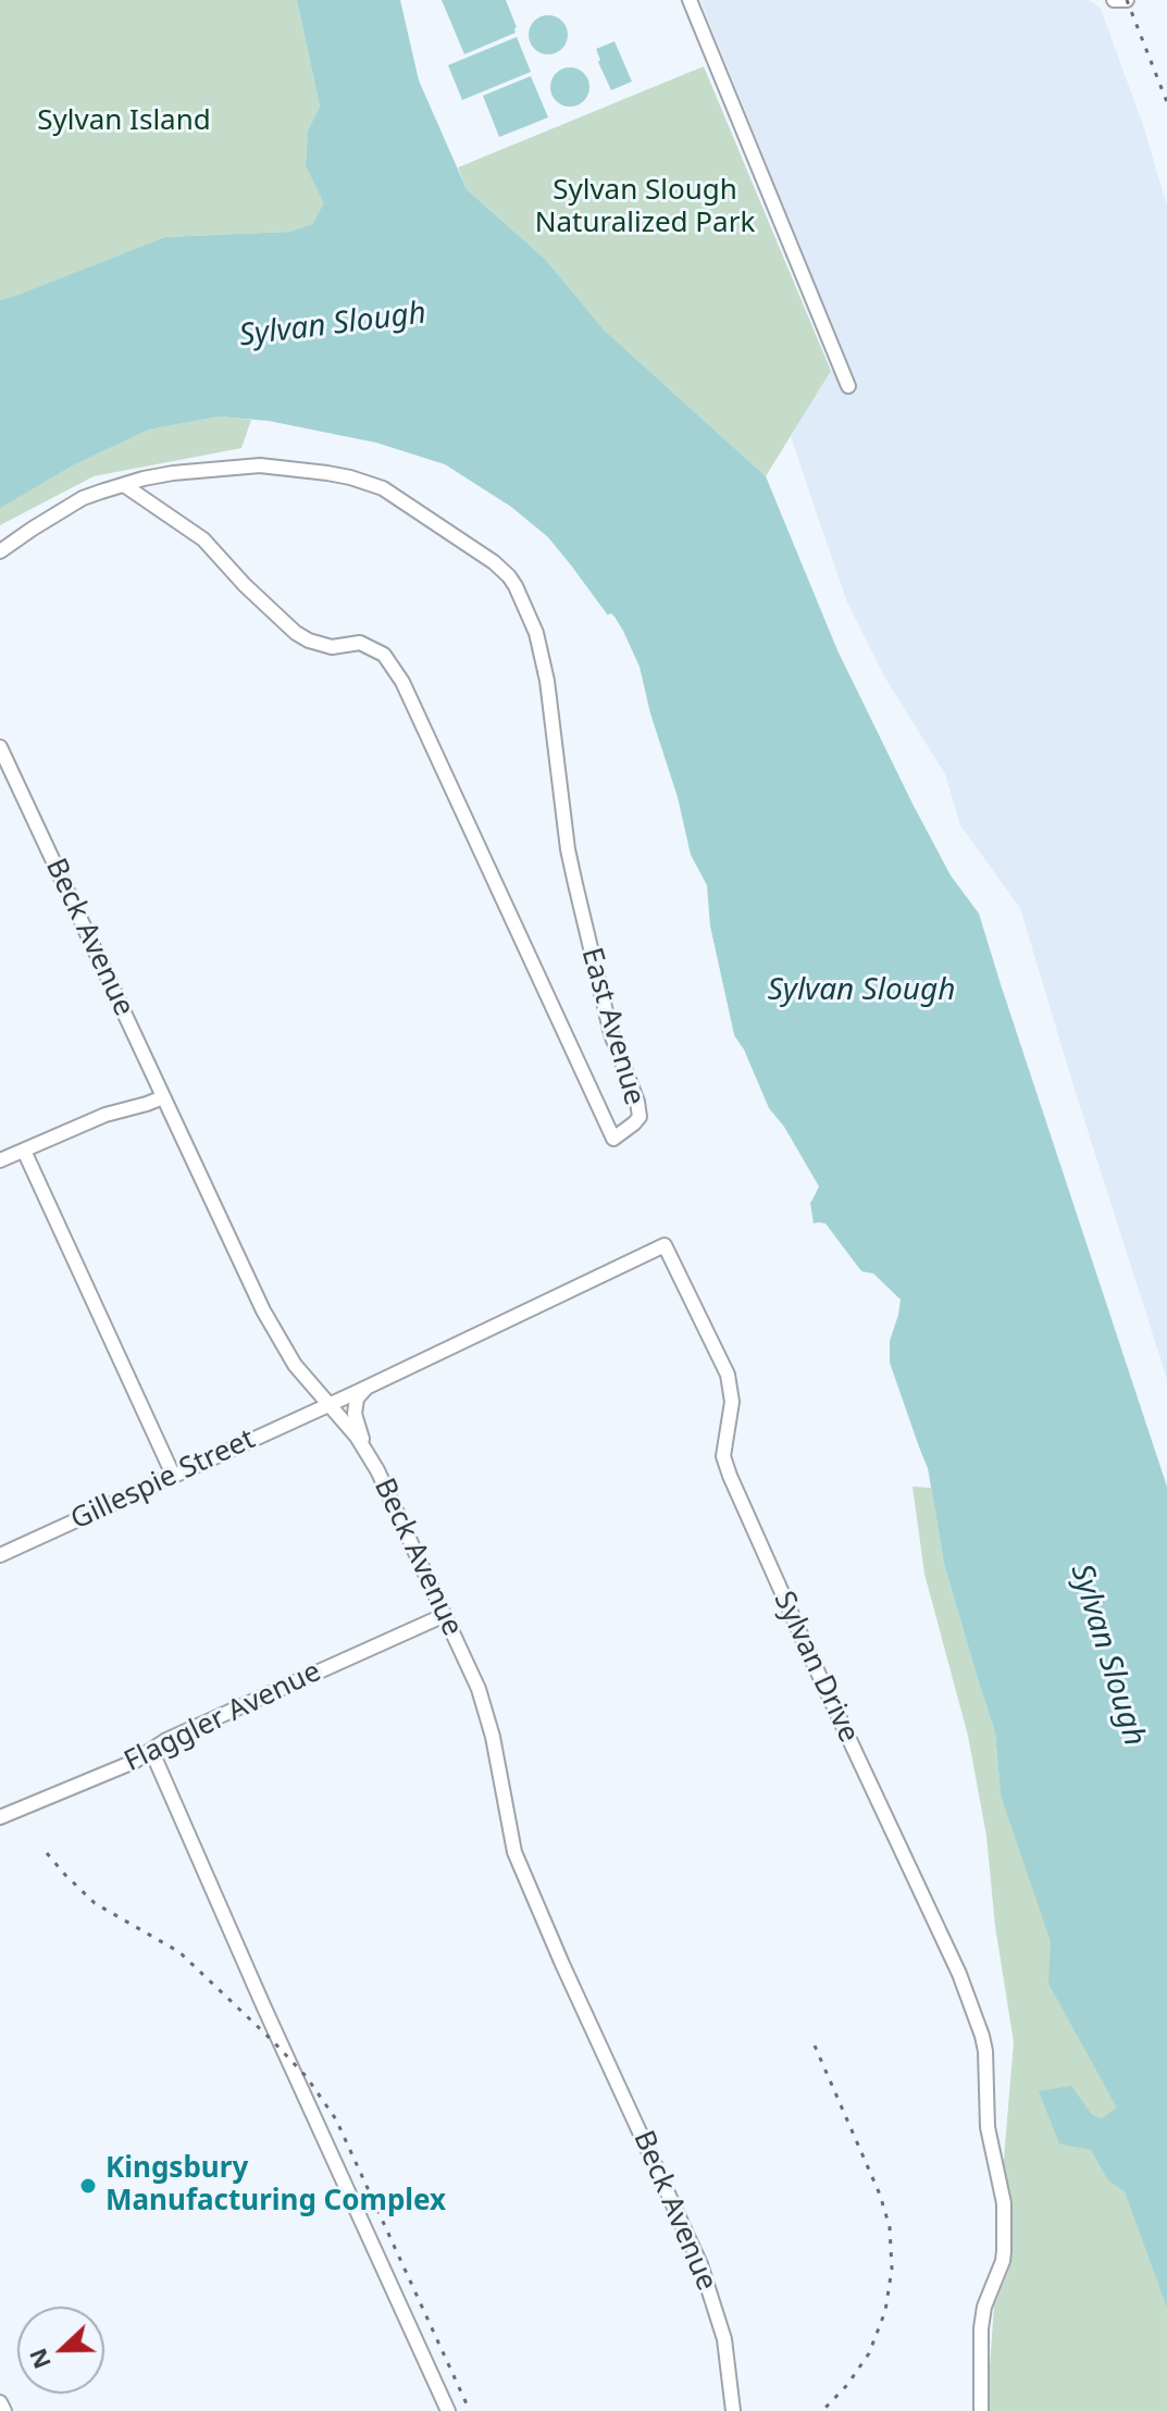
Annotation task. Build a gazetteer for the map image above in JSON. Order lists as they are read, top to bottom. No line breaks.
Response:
{"streets":{"street":["Beck Avenue","East Avenue","Gillespie Street","Sylvan Drive","Flaggler Avenue"]},"crossings":[["Beck Avenue","Gillespie Street"],["Beck Avenue","Sylvan Drive"],["Beck Avenue","Flaggler Avenue"],["Gillespie Street","Sylvan Drive"]],"water":["Sylvan Slough"],"parks":["Sylvan Island","Sylvan Slough Naturalized Park"],"places":["Kingsbury Manufacturing Complex"],"north":"left"}
